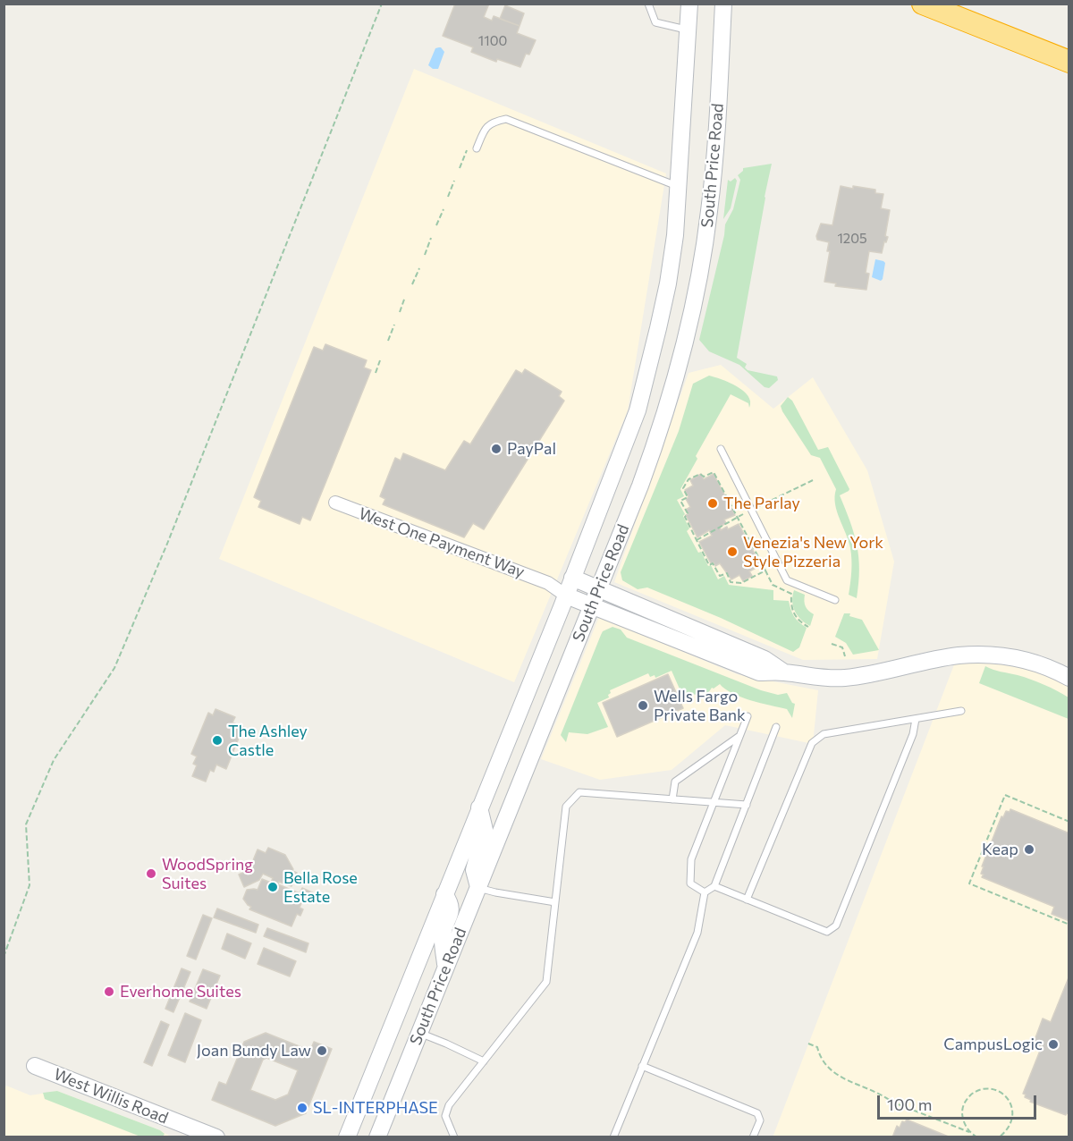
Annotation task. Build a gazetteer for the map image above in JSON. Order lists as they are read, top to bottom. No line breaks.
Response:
{"streets":{"main road":["South Price Road","West Willis Road"],"street":["West One Payment Way"]},"crossings":[["South Price Road","West One Payment Way"]],"places":["PayPal","The Parlay","Venezia's New York Style Pizzeria","Wells Fargo Private Bank","The Ashley Castle","Keap","WoodSpring Suites","Bella Rose Estate","Everhome Suites","CampusLogic","Joan Bundy Law","SL-INTERPHASE"],"house_numbers":["1100","1205"],"scale_bar":"100 m"}
